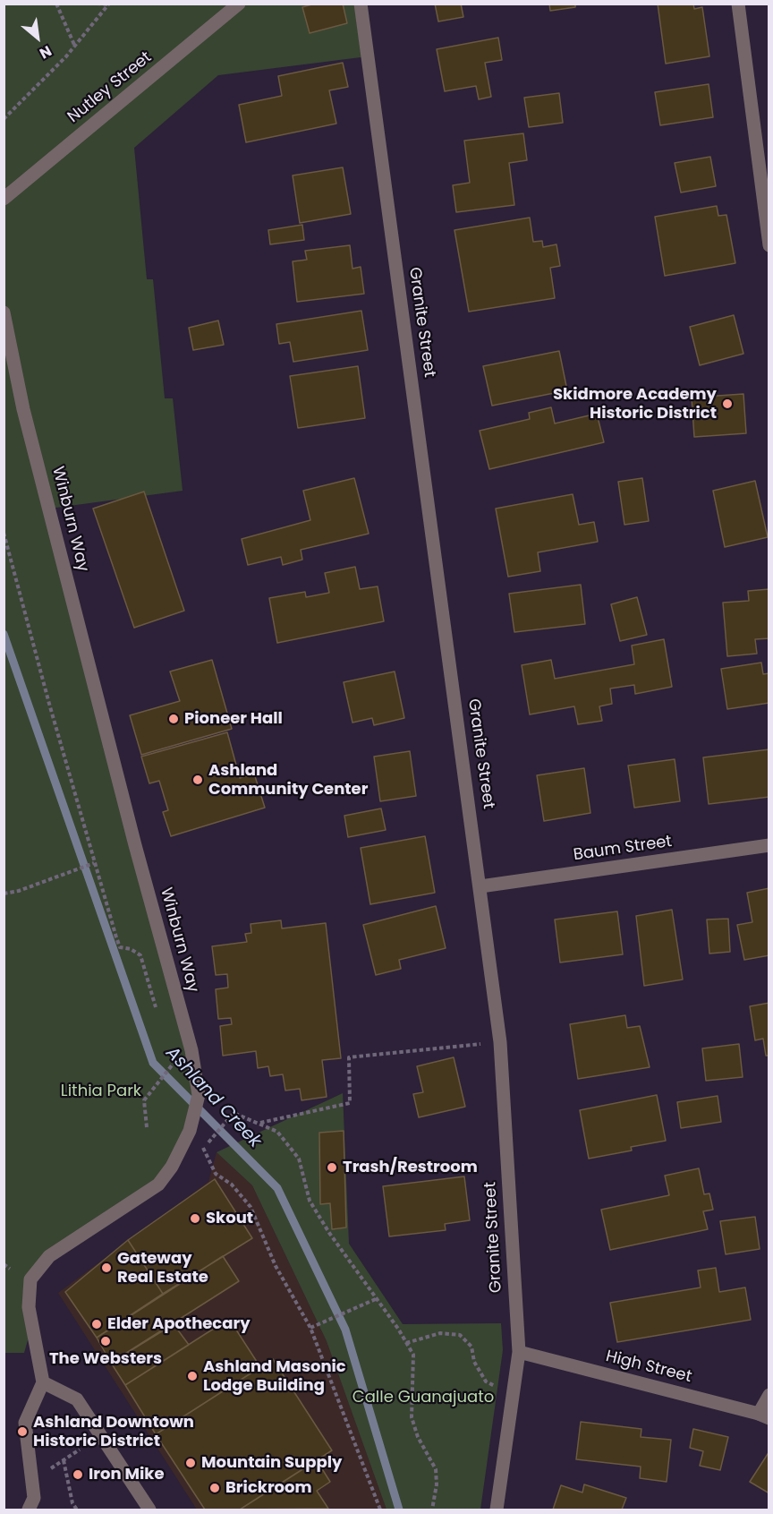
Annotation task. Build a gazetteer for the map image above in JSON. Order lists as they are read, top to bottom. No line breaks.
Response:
{"streets":{"street":["Nutley Street","Granite Street","Winburn Way","Baum Street","High Street"]},"crossings":[["Granite Street","Baum Street"],["Granite Street","High Street"]],"water":["Ashland Creek"],"parks":["Lithia Park","Calle Guanajuato"],"places":["Skidmore Academy Historic District","Pioneer Hall","Ashland Community Center","Trash/Restroom","Skout","Gateway Real Estate","Elder Apothecary","The Websters","Ashland Masonic Lodge Building","Ashland Downtown Historic District","Mountain Supply","Iron Mike","Brickroom"],"north":"bottom right"}
